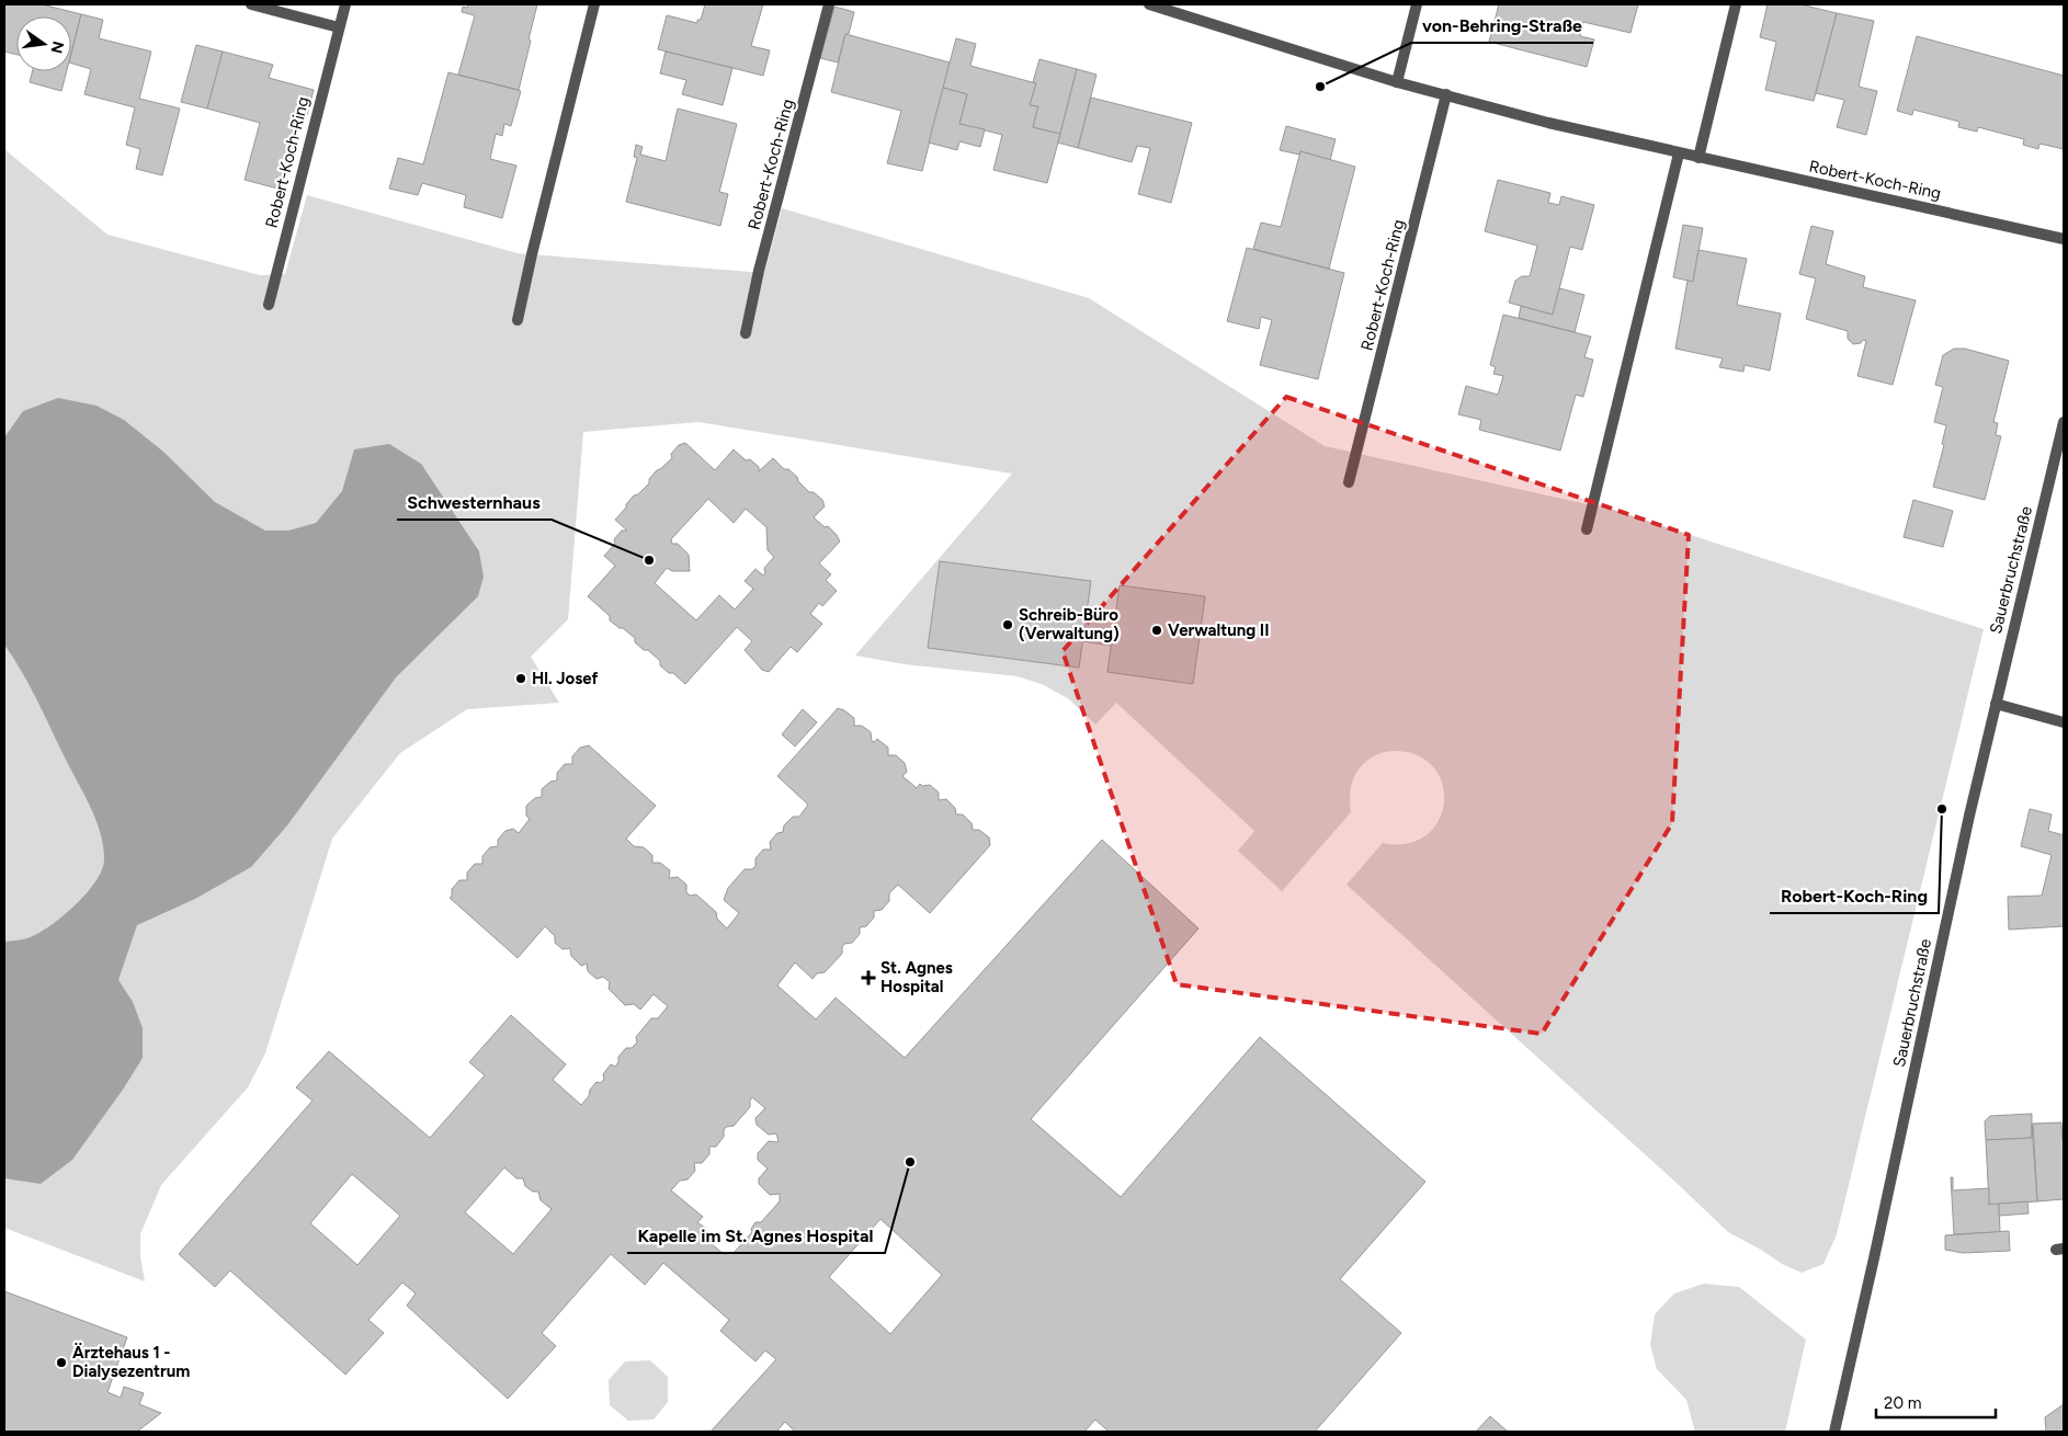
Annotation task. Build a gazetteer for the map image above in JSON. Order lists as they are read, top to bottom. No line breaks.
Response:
{"streets":{"street":["Robert-Koch-Ring","Sauerbruchstraße"]},"places":{"other":["von-Behring-Straße","Schwesternhaus","Schreib-Büro (Verwaltung)","Verwaltung II","Hl. Josef","Robert-Koch-Ring","Kapelle im St. Agnes Hospital","Ärztehaus 1 - Dialysezentrum"],"health":["St. Agnes Hospital"]},"scale_bar":"20 m","north":"right"}
